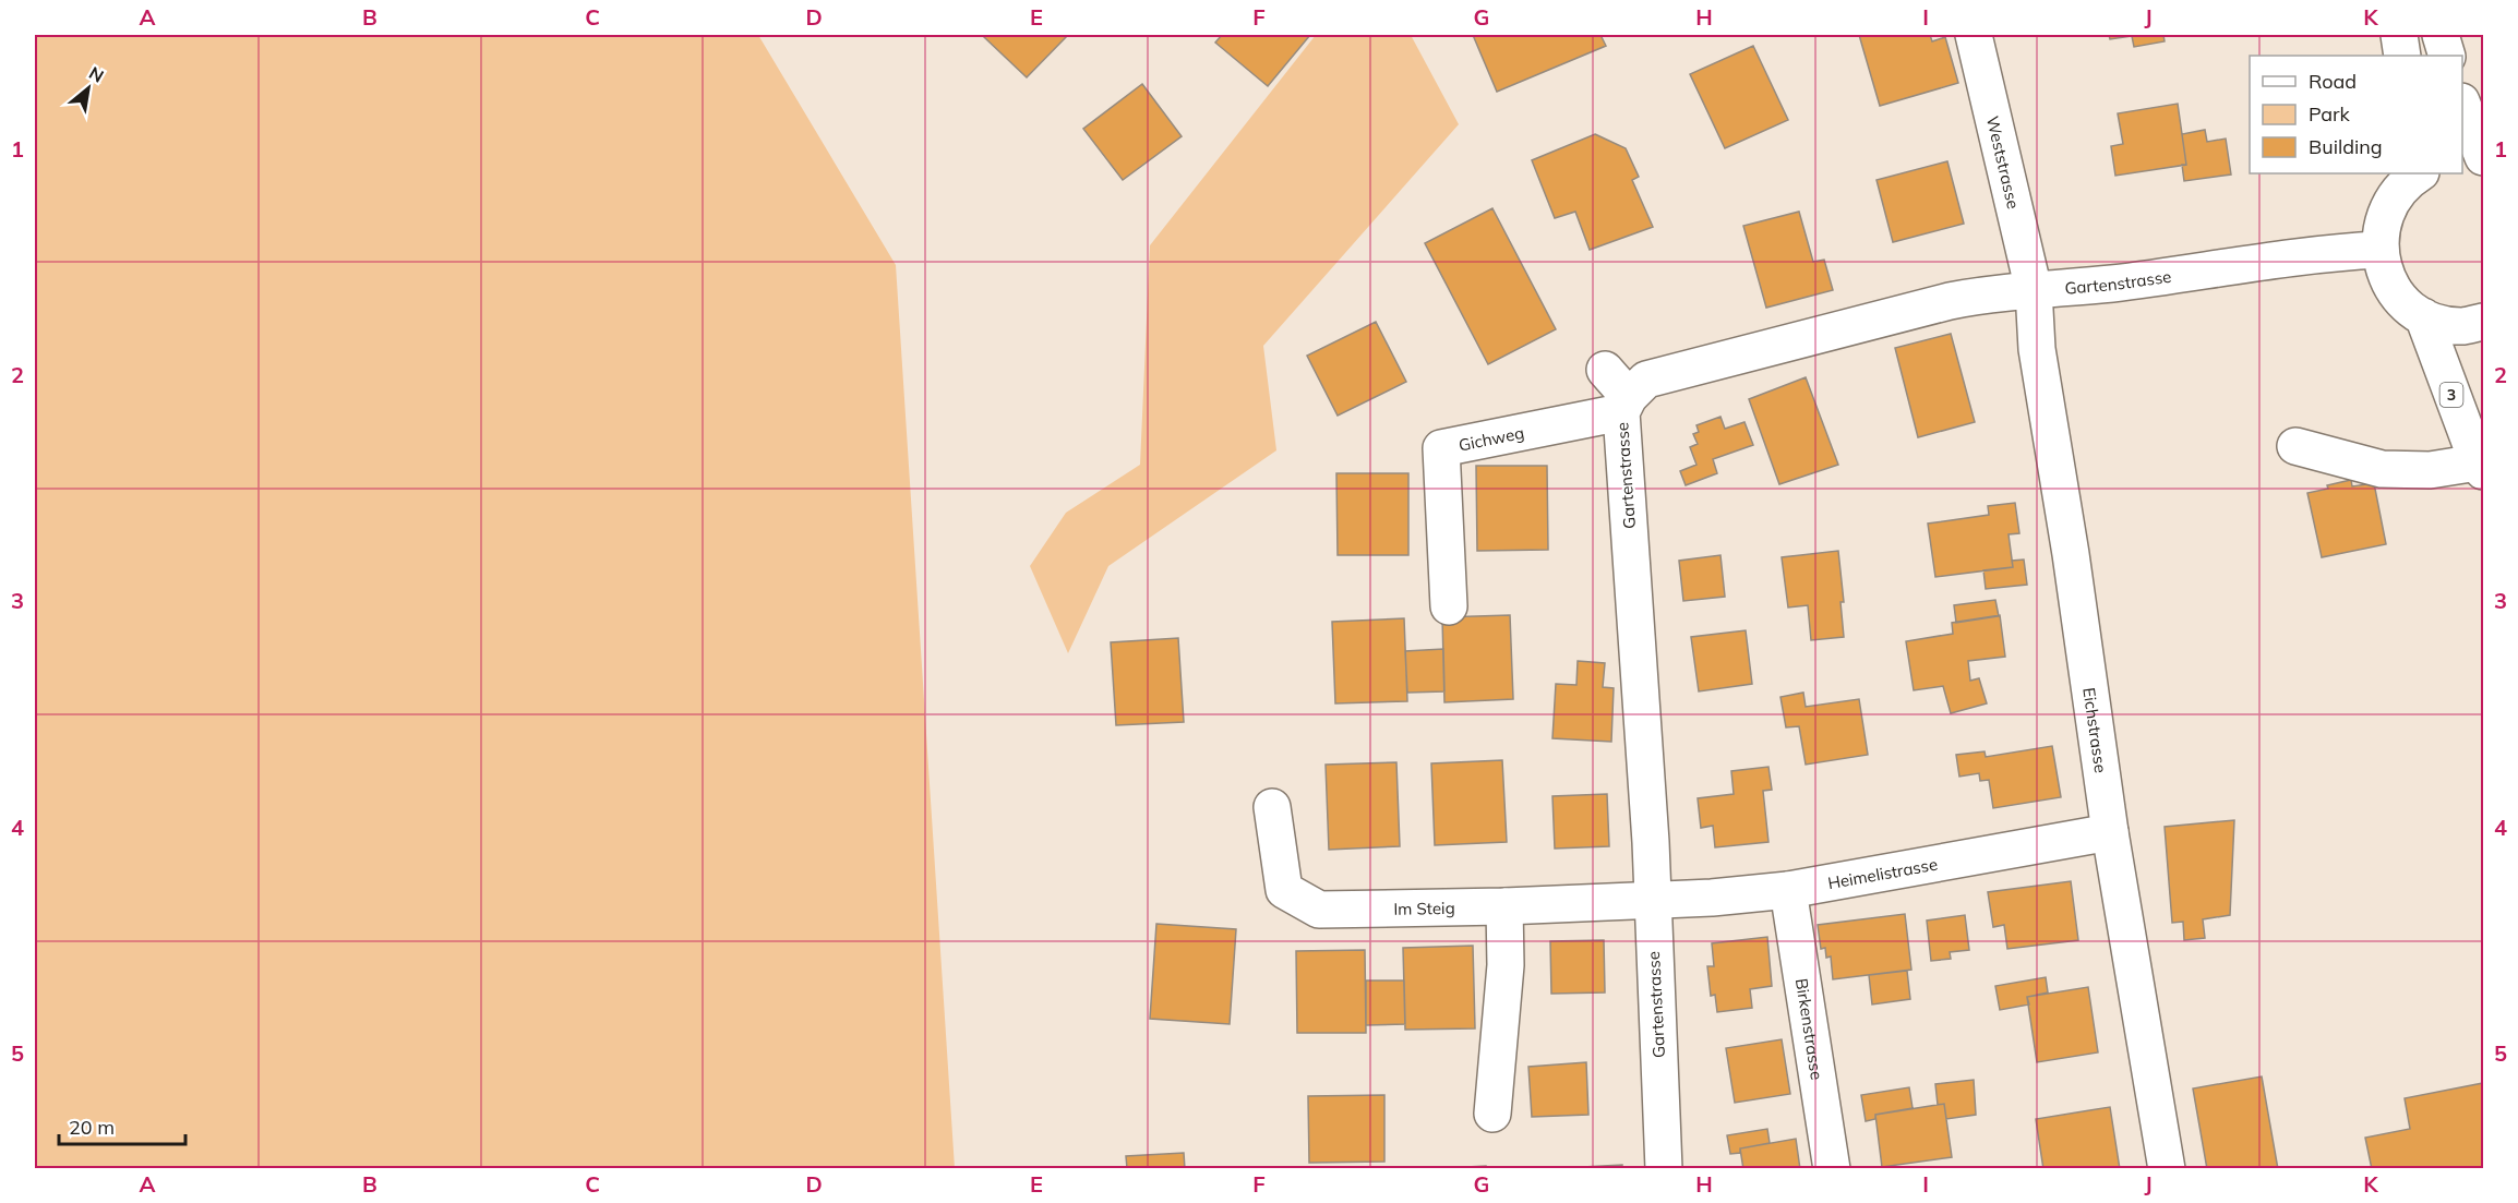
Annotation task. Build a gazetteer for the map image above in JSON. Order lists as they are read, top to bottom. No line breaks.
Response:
{"streets":{"street":["Weststrasse","Gartenstrasse","3","Gichweg","Eichstrasse","Heimelistrasse","Im Steig","Birkenstrasse"]},"crossings":[["Weststrasse","Gartenstrasse"],["Weststrasse","Eichstrasse"],["Gartenstrasse","Gichweg"],["Gartenstrasse","Eichstrasse"],["Gartenstrasse","Heimelistrasse"],["Gartenstrasse","Im Steig"],["Eichstrasse","Heimelistrasse"],["Heimelistrasse","Im Steig"],["Heimelistrasse","Birkenstrasse"]],"legend":["Road","Park","Building"],"scale_bar":"20 m","north":"top right","grid":{"columns":["A","B","C","D","E","F","G","H","I","J","K"],"rows":["1","2","3","4","5"]}}
